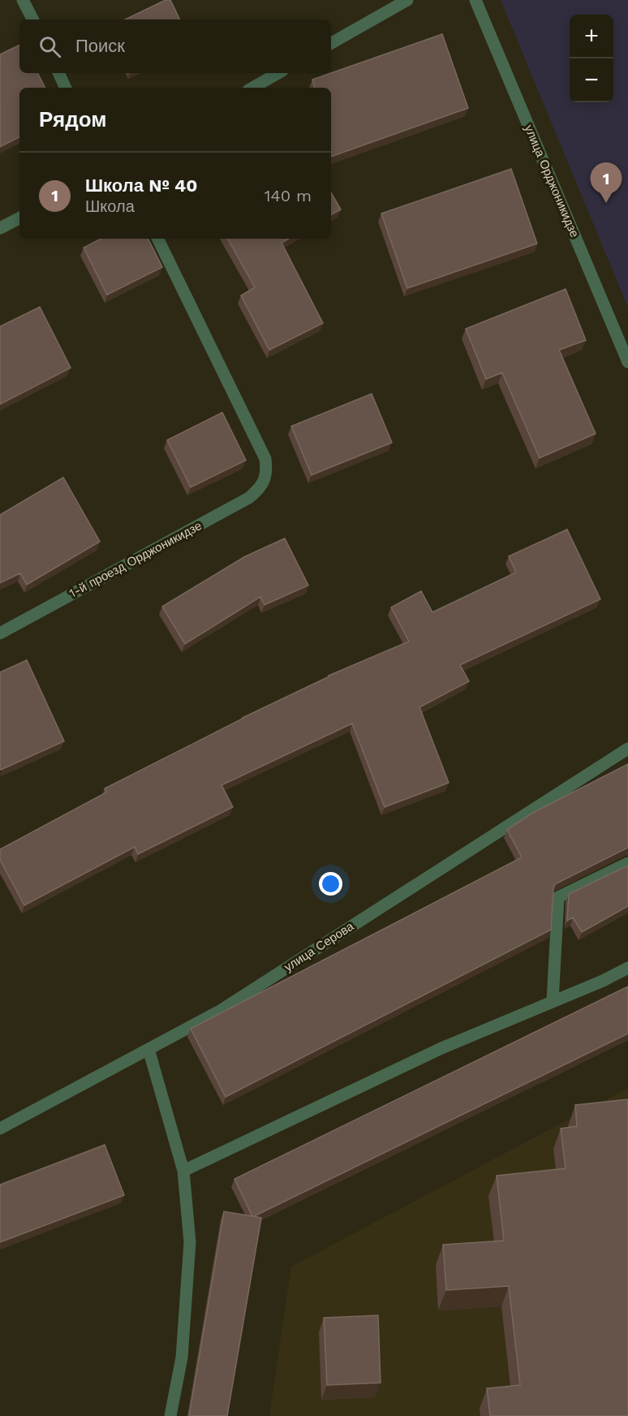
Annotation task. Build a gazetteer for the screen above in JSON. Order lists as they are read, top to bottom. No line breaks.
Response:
{"streets":{"street":["улица Орджоникидзе","1-й проезд Орджоникидзе","улица Серова"]},"page":{"map_buttons":["+","−"],"search":"Поиск","heading":"Рядом","list":[{"mark":"1","name":"Школа № 40","note":"Школа","value":"140 m"}],"pins":"1"}}
